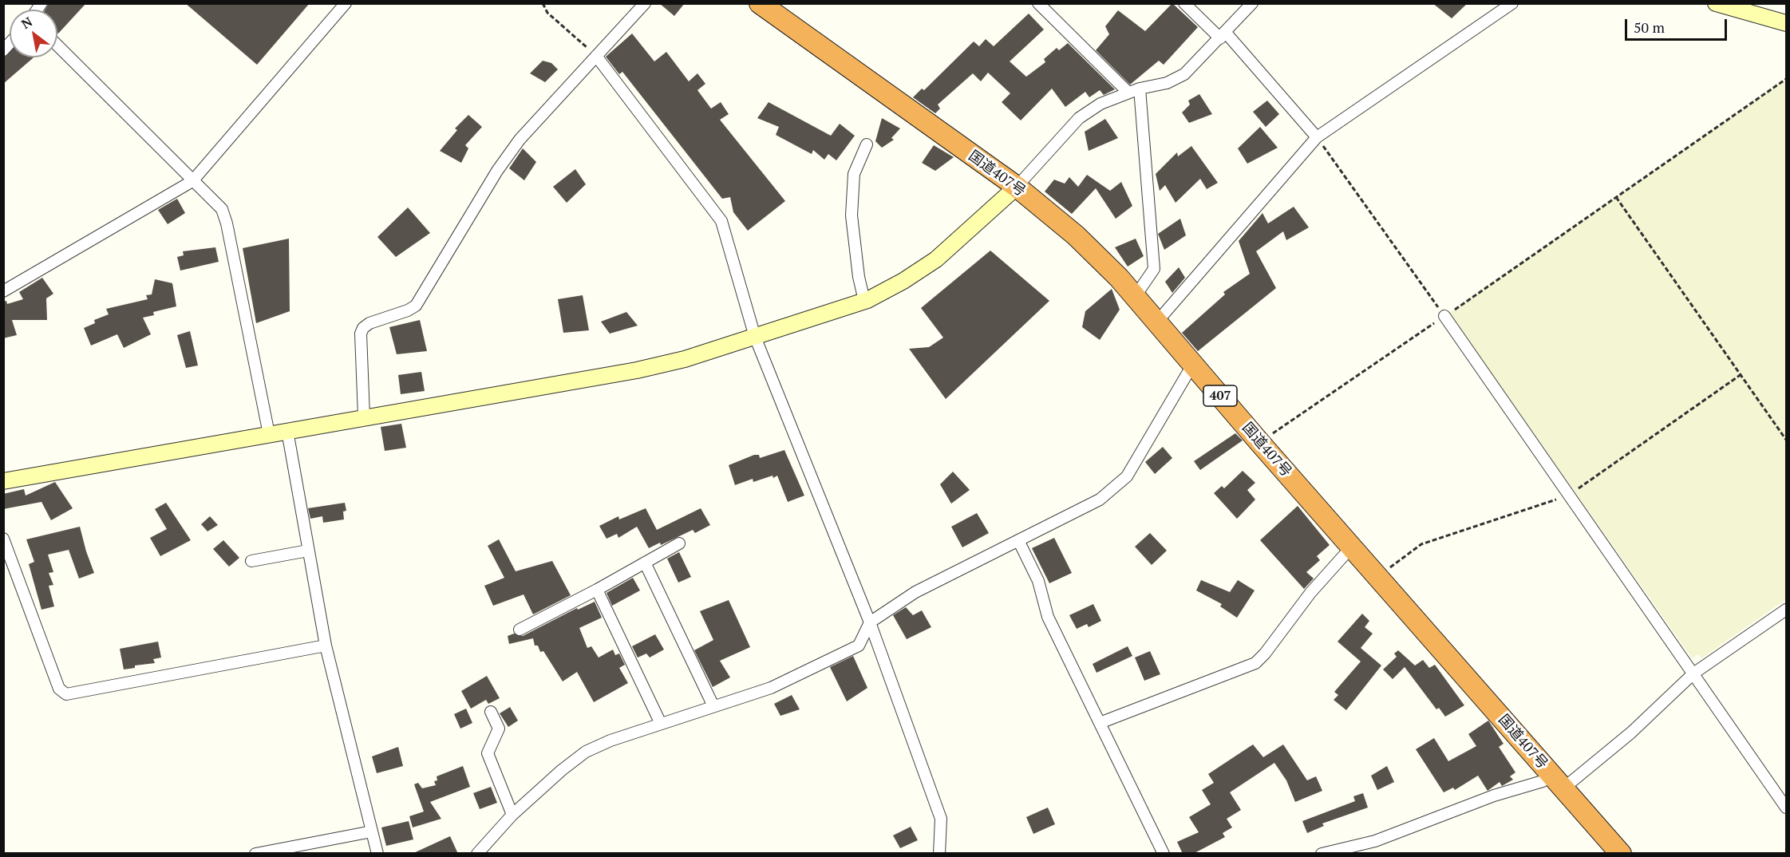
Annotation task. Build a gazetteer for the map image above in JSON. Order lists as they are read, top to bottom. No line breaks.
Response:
{"streets":{"highway":["国道407号","407"]},"scale_bar":"50 m","north":"top left"}
